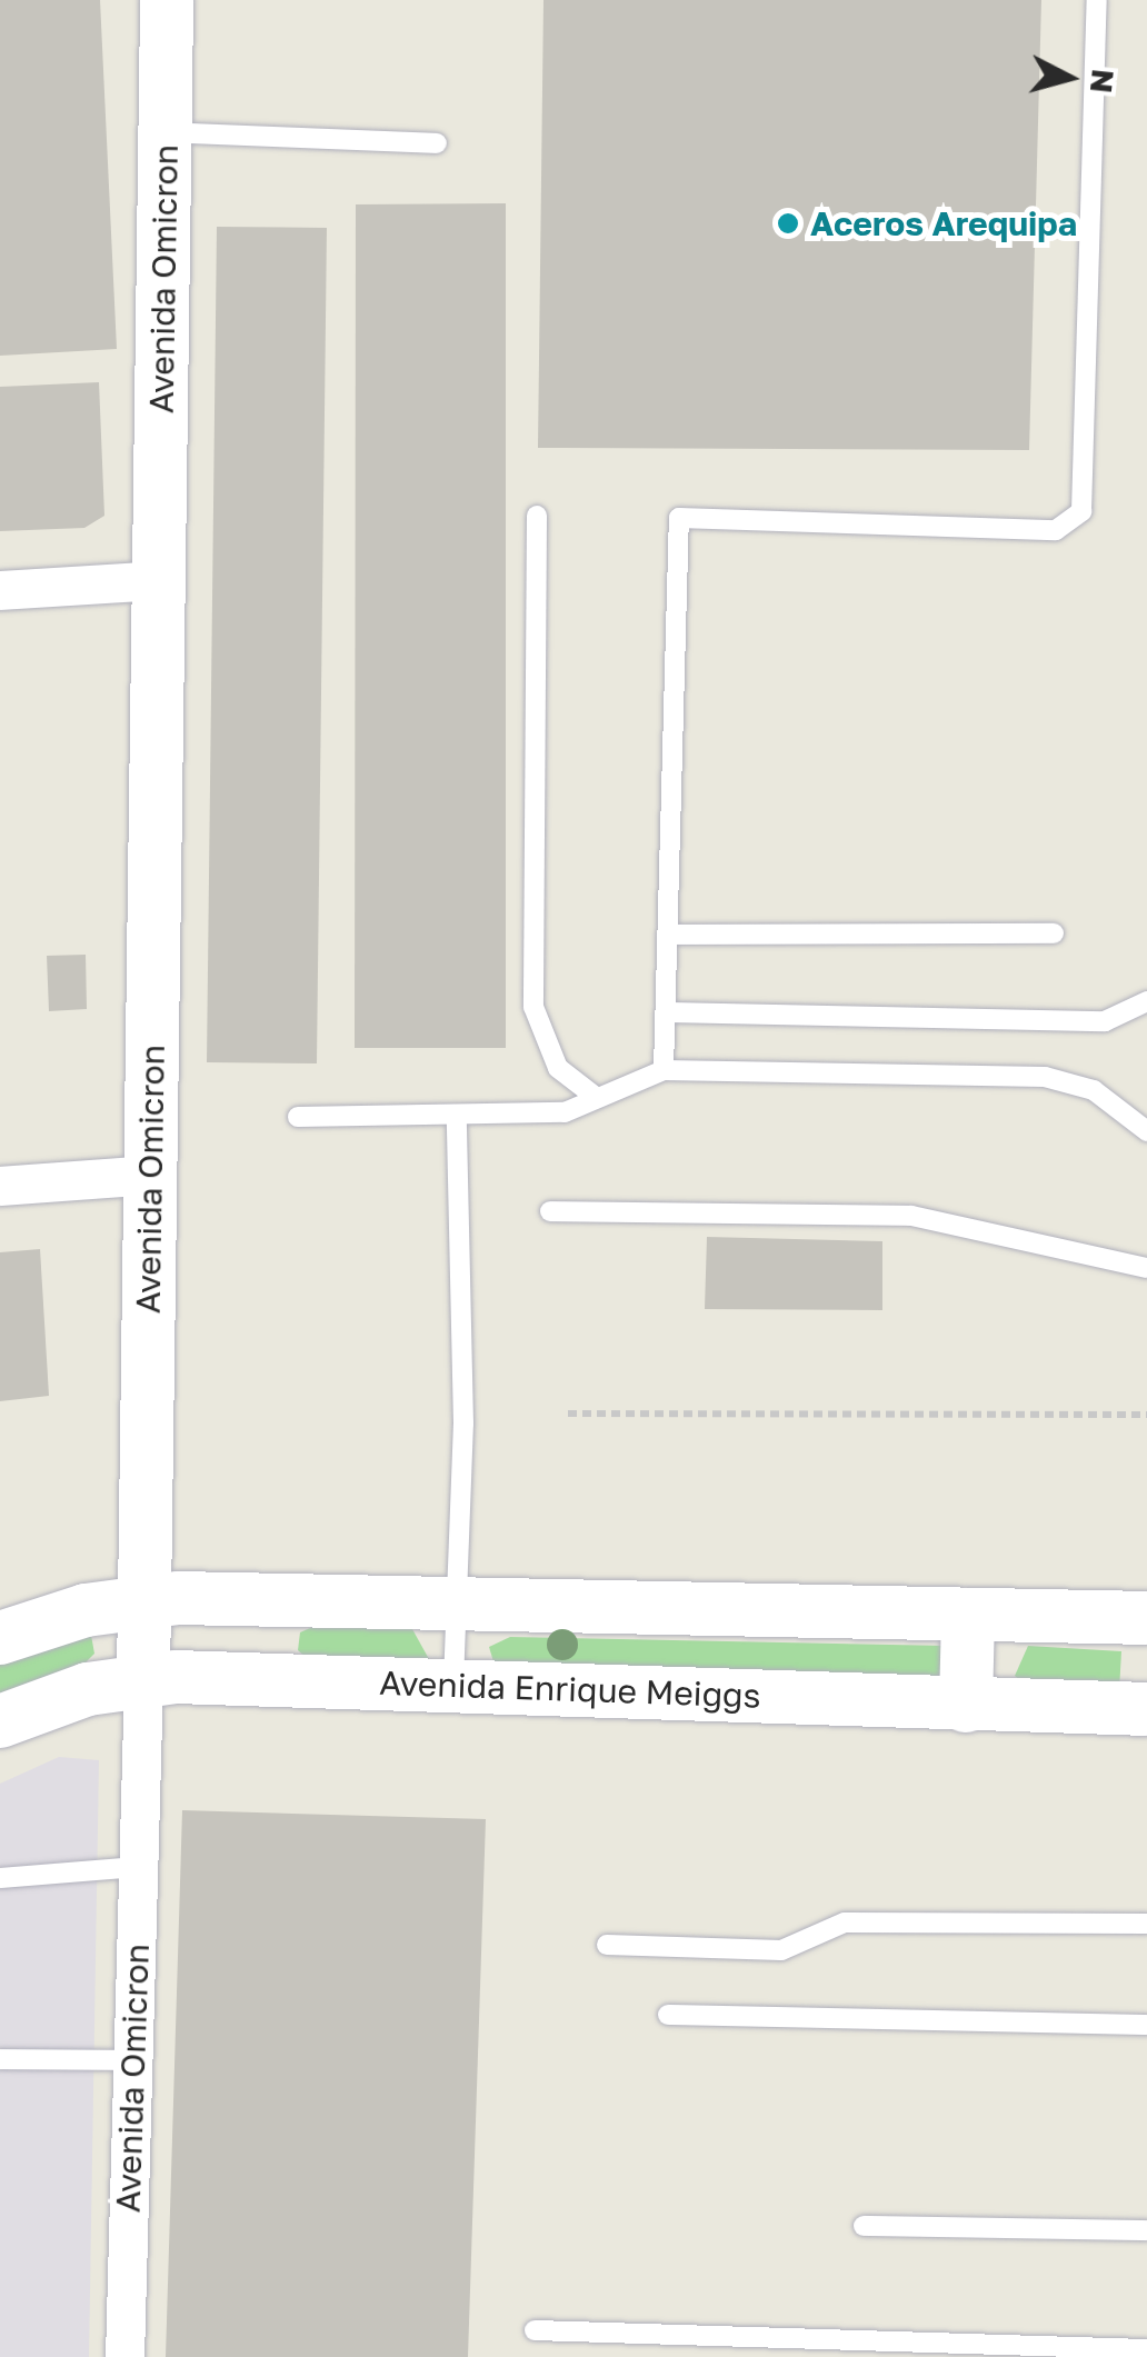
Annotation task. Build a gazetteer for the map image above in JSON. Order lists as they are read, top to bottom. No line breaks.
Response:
{"streets":{"main road":["Avenida Omicron","Avenida Enrique Meiggs"]},"crossings":[["Avenida Omicron","Avenida Enrique Meiggs"]],"places":["Aceros Arequipa"],"north":"right"}
